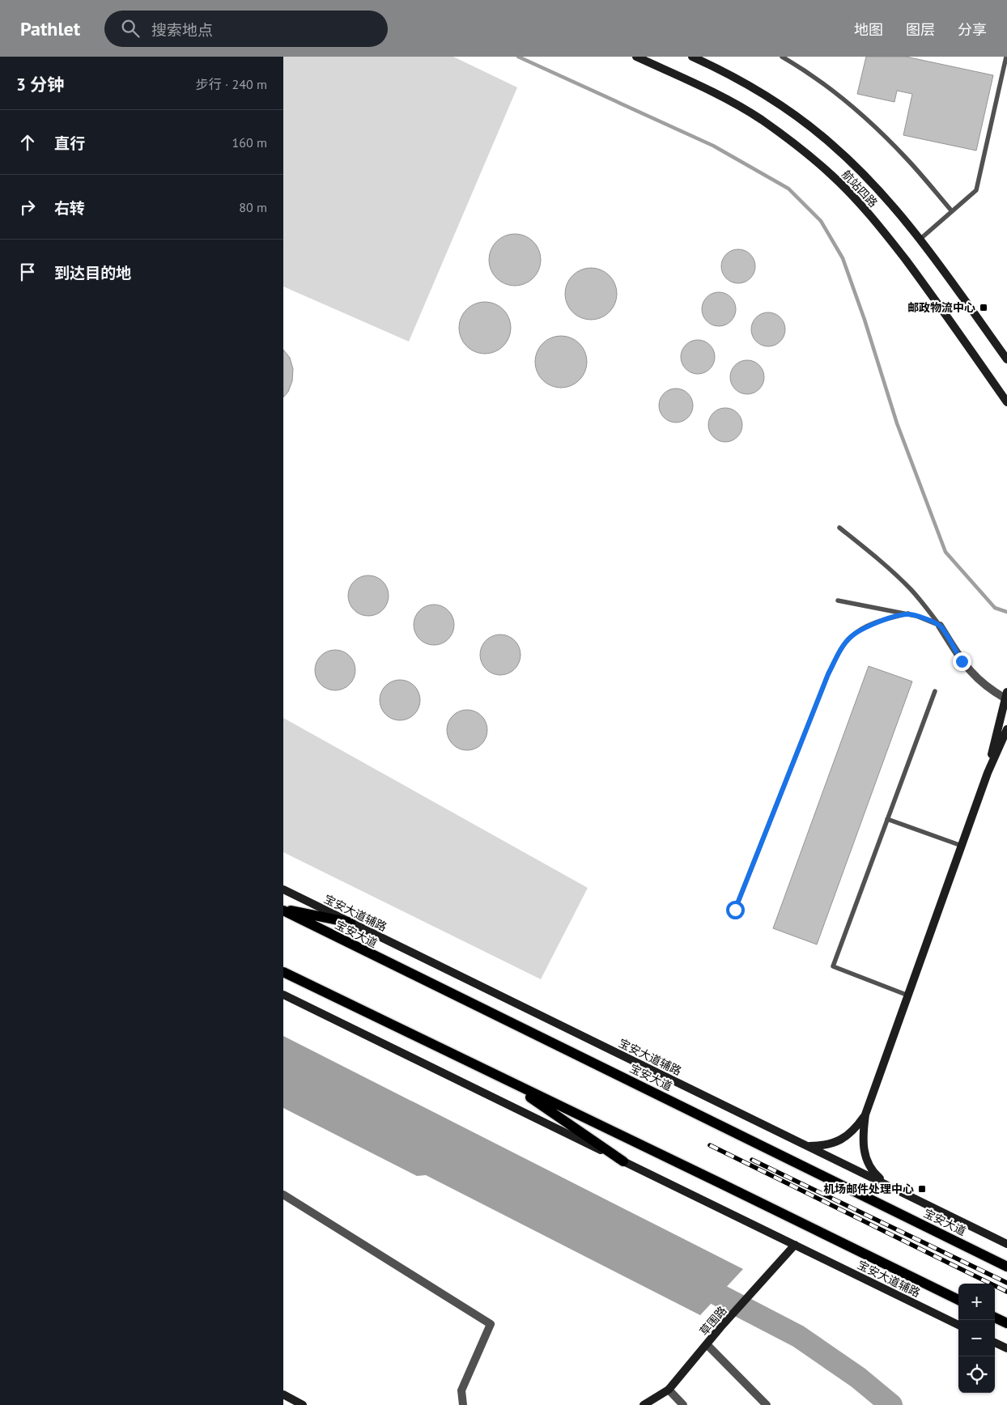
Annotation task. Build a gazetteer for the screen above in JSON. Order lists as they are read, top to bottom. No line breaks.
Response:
{"streets":{"main road":["宝安大道"],"street":["航站四路","宝安大道辅路","草围路"]},"crossings":[["宝安大道辅路","草围路"]],"places":{"transit":["邮政物流中心","机场邮件处理中心"]},"page":{"header":"Pathlet","search":"搜索地点","nav":["地图","图层","分享"],"heading":["3 分钟","步行 · 240 m"],"list":[["直行","160 m"],["右转","80 m"],"到达目的地"],"map_buttons":["+","−"]}}
